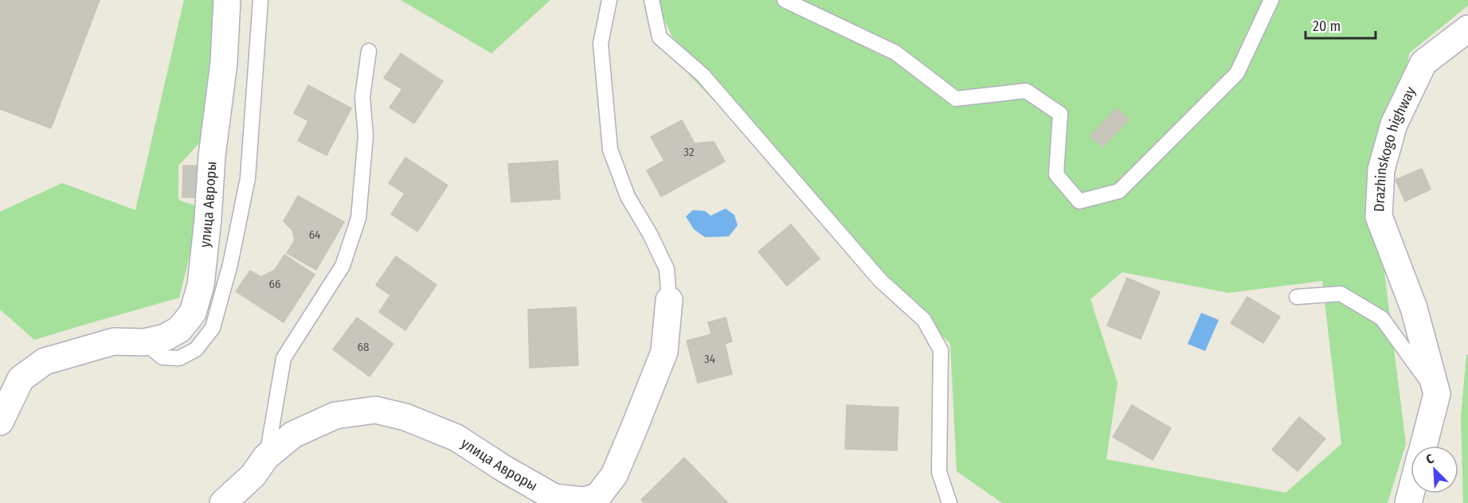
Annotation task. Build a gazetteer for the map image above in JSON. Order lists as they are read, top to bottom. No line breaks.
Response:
{"streets":{"street":["Drazhinskogo highway","улица Авроры"]},"house_numbers":["32","64","66","68","34"],"scale_bar":"20 m","north":"top left"}
